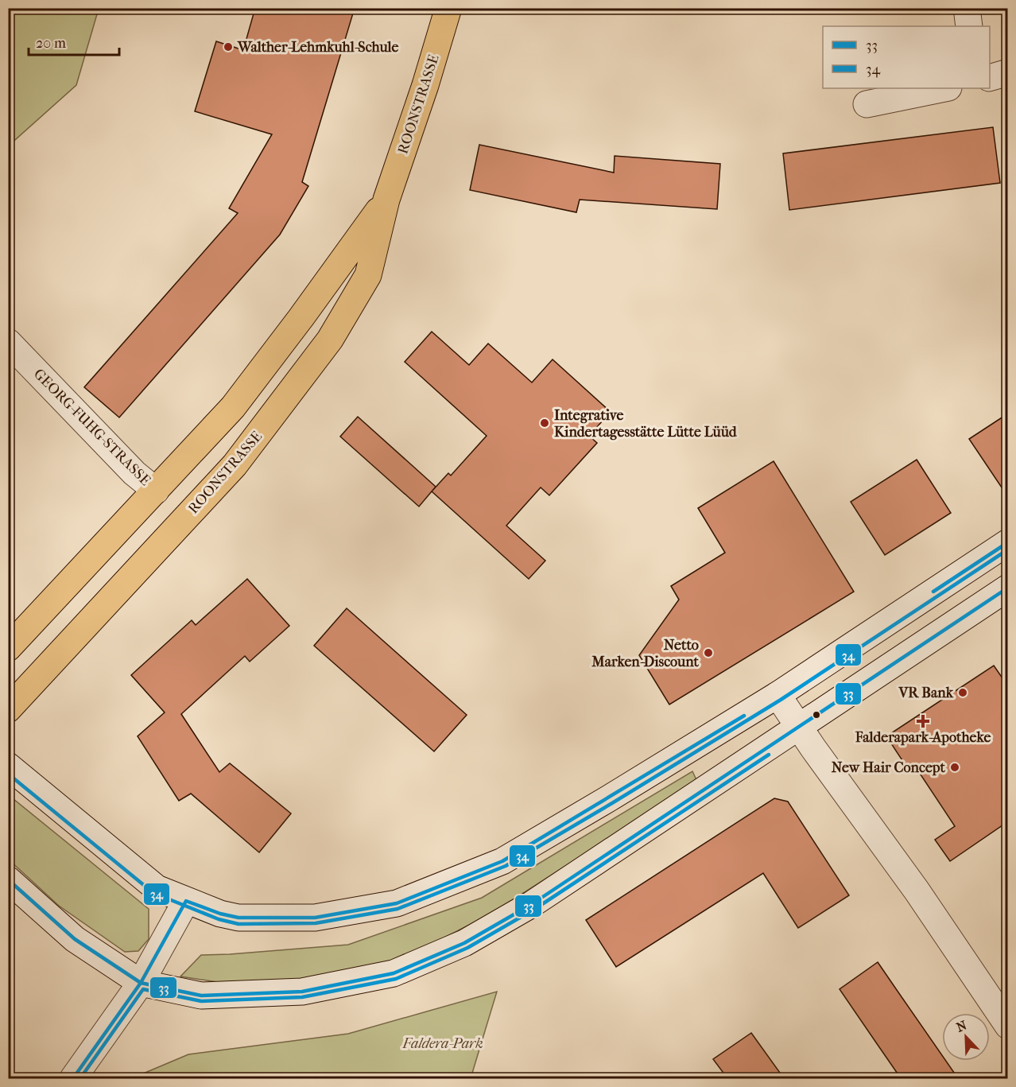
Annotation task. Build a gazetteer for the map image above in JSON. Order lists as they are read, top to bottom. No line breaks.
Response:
{"streets":{"main road":["ROONSTRASSE"],"street":["GEORG-FUHG-STRASSE"]},"crossings":[["ROONSTRASSE","GEORG-FUHG-STRASSE"]],"parks":["Faldera-Park"],"places":{"other":["Walther-Lehmkuhl-Schule","Integrative Kindertagesstätte Lütte Lüüd","Netto Marken-Discount","VR Bank","New Hair Concept"],"health":["Falderapark-Apotheke"]},"lines":["transit line 33","transit line 34"],"legend":["33","34"],"scale_bar":"20 m","north":"top left"}
